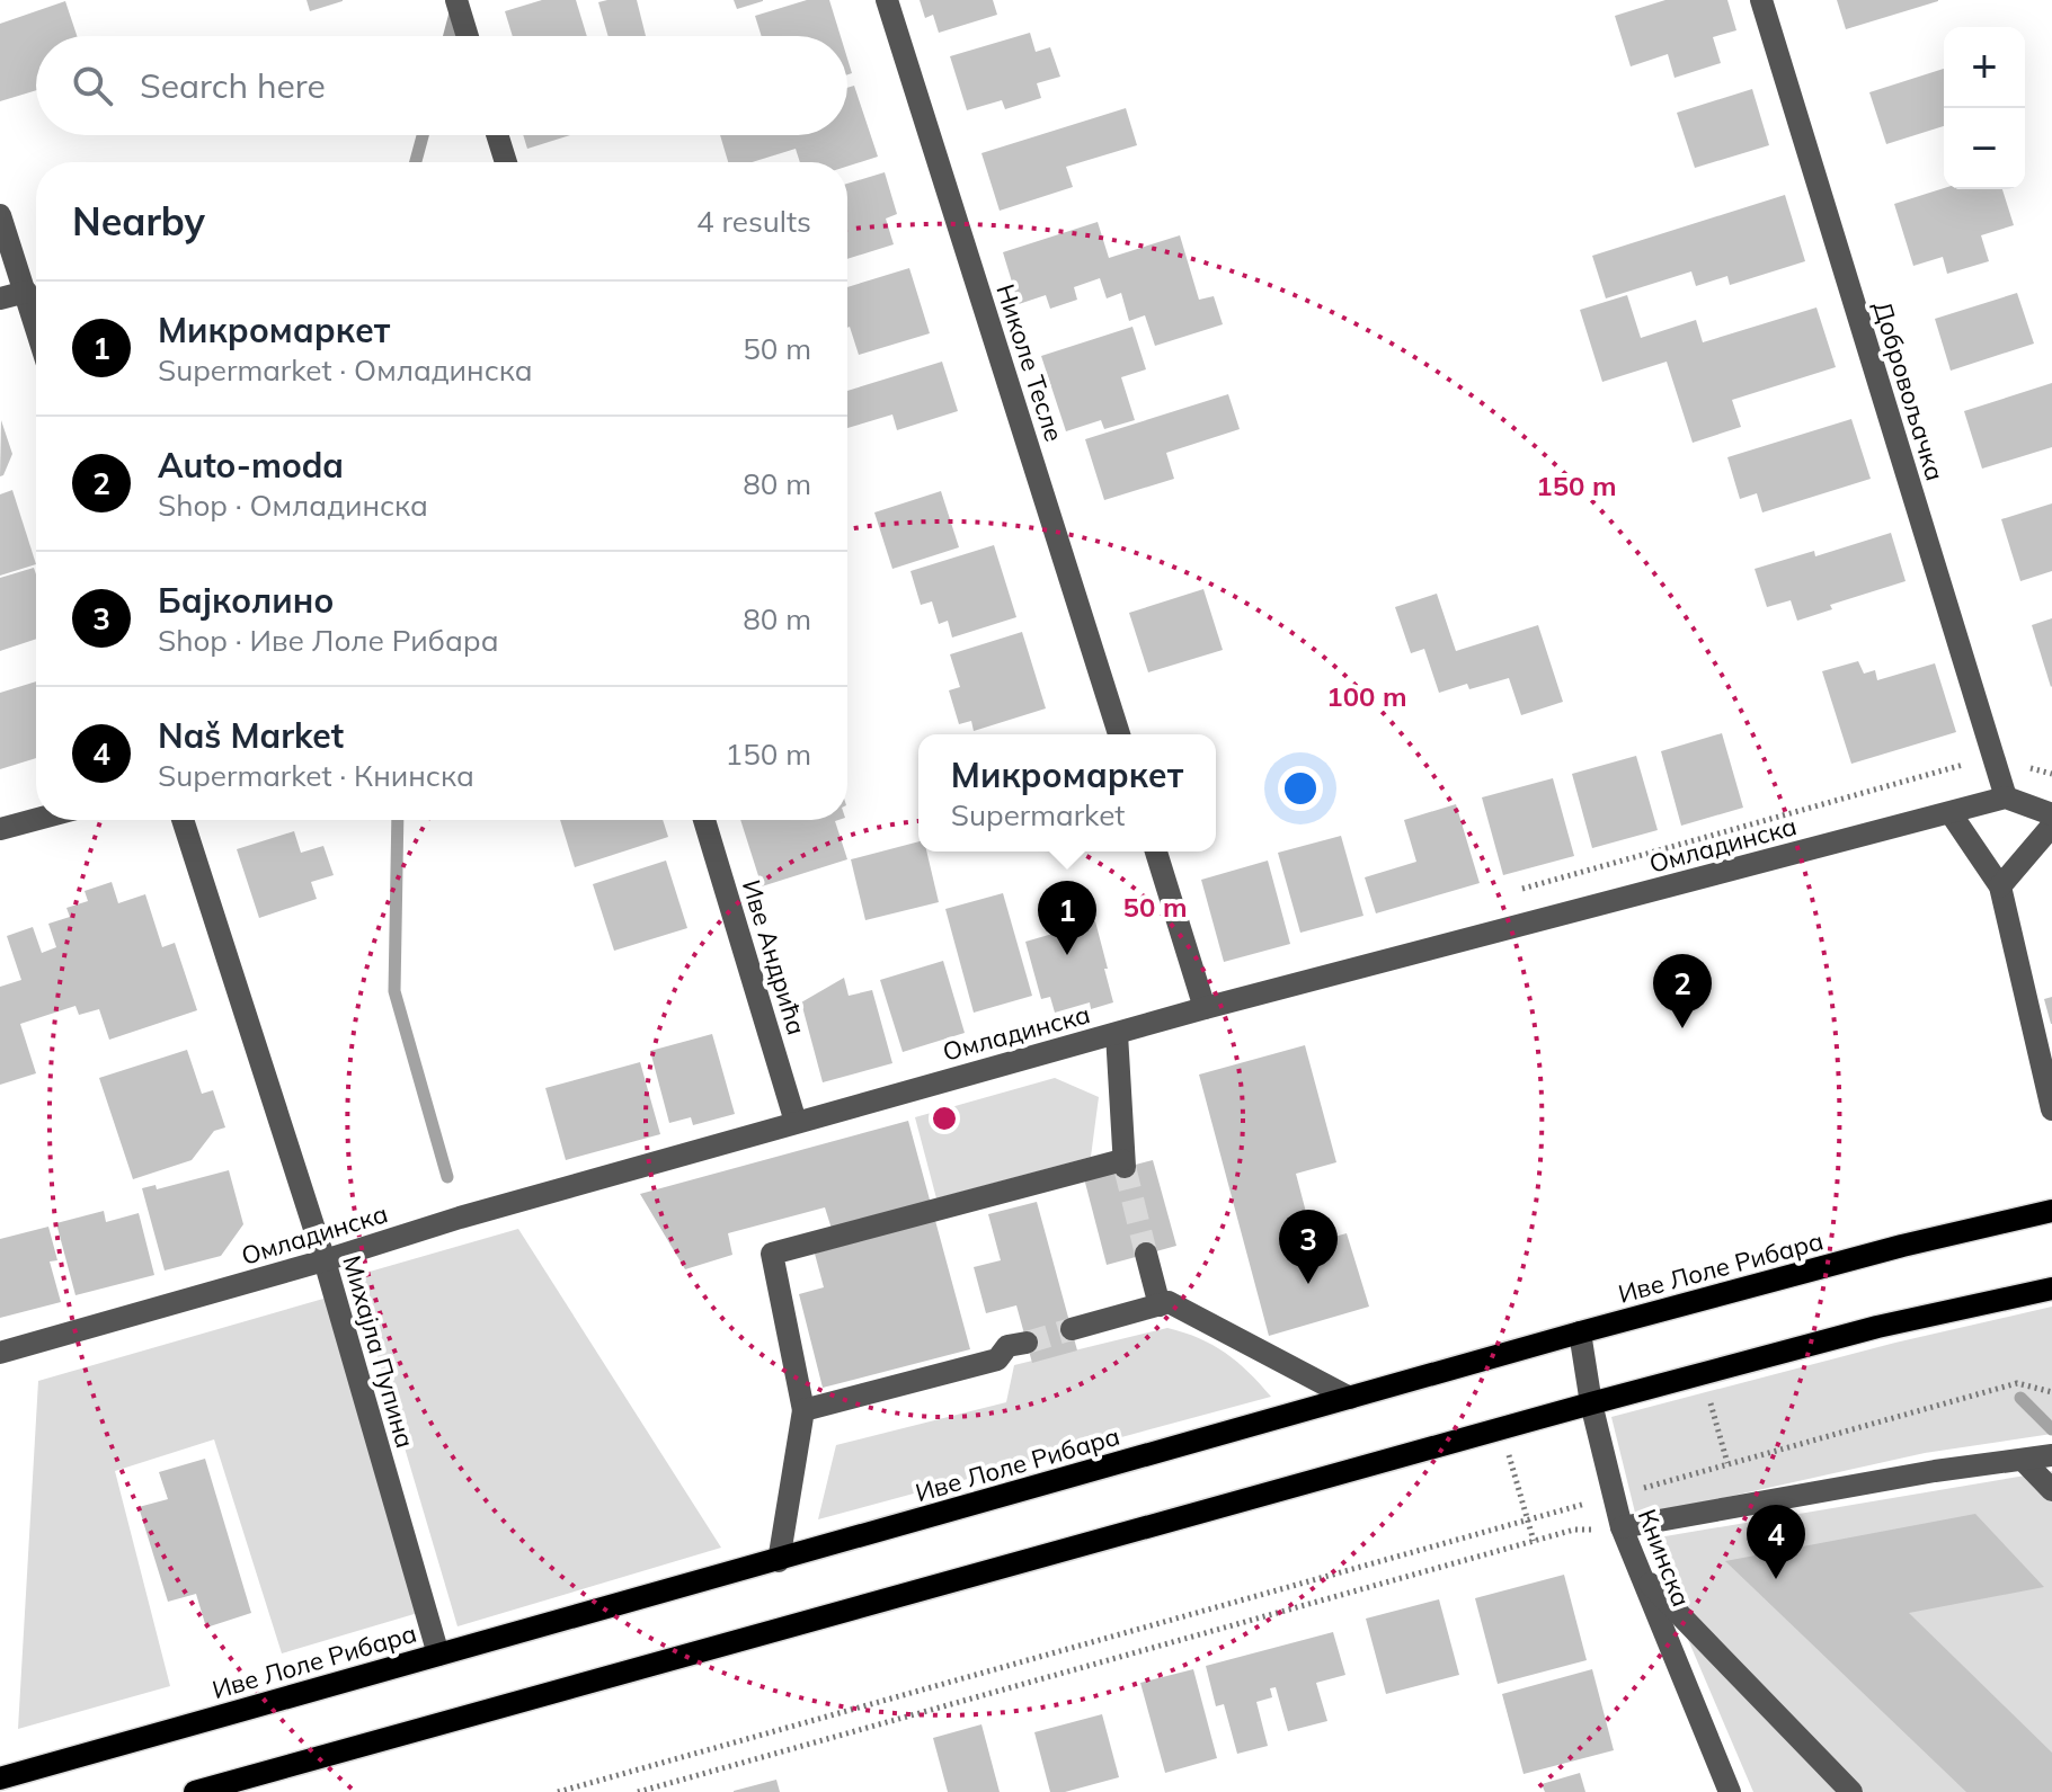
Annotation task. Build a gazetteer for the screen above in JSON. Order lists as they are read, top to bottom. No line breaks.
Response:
{"streets":{"main road":["Иве Лоле Рибара"],"street":["Николе Тесле","Добровољачка","Омладинска","Иве Андрића","Михајла Пупина","Книнска"]},"crossings":[["Добровољачка","Омладинска"],["Омладинска","Иве Андрића"],["Омладинска","Михајла Пупина"],["Иве Лоле Рибара","Михајла Пупина"],["Иве Лоле Рибара","Книнска"]],"page":{"map_buttons":["+","−"],"search":"Search here","heading":["Nearby","4 results"],"list":[{"mark":"1","name":"Микромаркет","note":"Supermarket · Омладинска","value":"50 m"},{"mark":"2","name":"Auto-moda","note":"Shop · Омладинска","value":"80 m"},{"mark":"3","name":"Бајколино","note":"Shop · Иве Лоле Рибара","value":"80 m"},{"mark":"4","name":"Naš Market","note":"Supermarket · Книнска","value":"150 m"}],"popup":["Микромаркет","Supermarket"],"pins":["1","2","3","4"]},"rings":["150 m","100 m","50 m"]}
